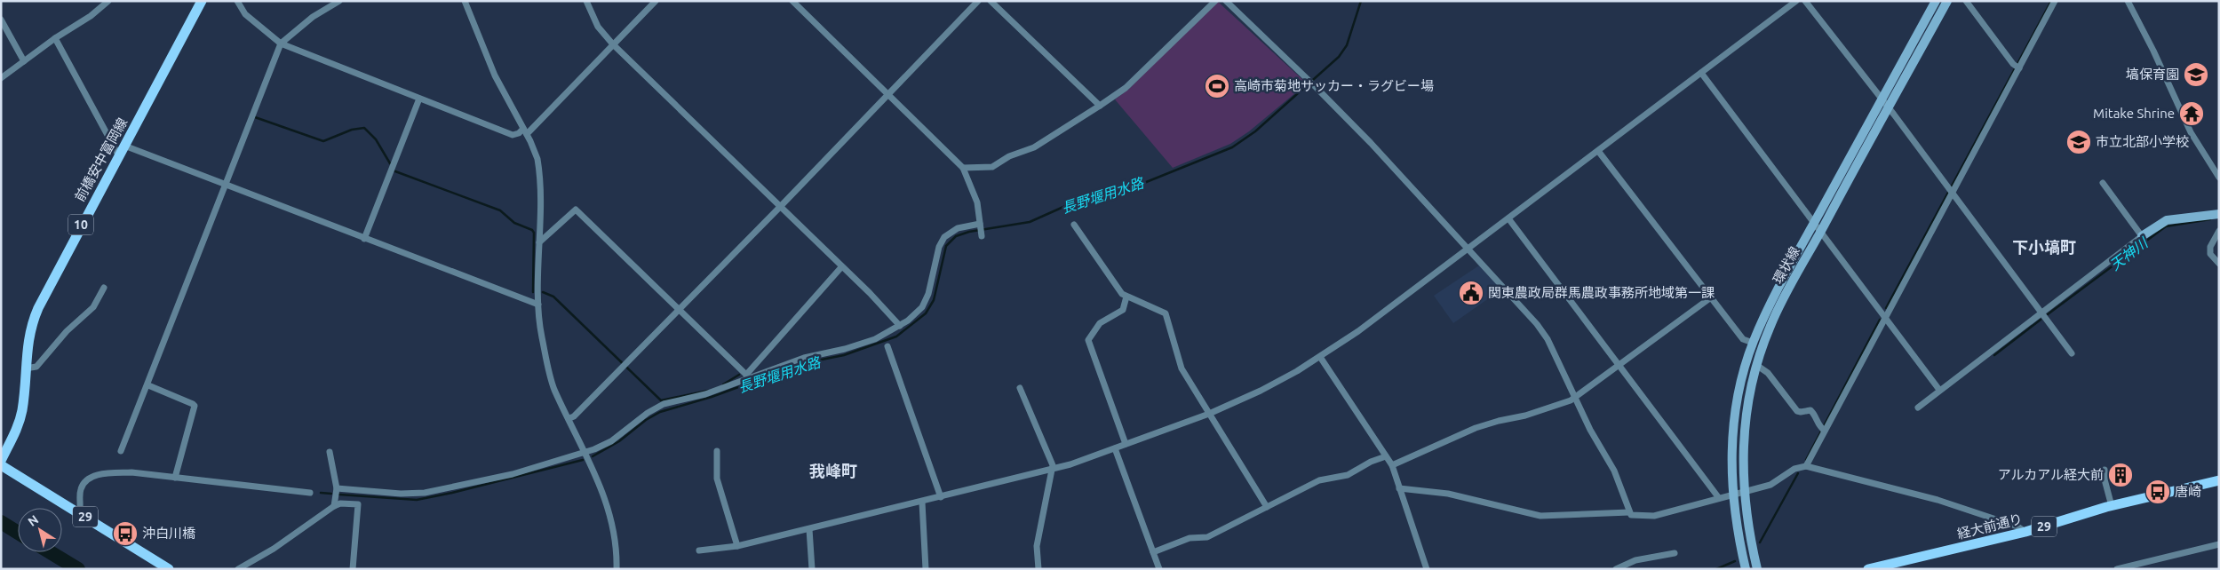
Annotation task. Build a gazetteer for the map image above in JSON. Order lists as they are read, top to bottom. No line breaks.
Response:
{"streets":{"main road":["前橋安中富岡線","10","29","経大前通り"],"street":["環状線"]},"districts":["下小塙町","我峰町"],"water":["長野堰用水路","天神川"],"places":{"school or university":["塙保育園","市立北部小学校"],"sports":["高崎市菊地サッカー・ラグビー場"],"temple":["Mitake Shrine"],"public building":["関東農政局群馬農政事務所地域第一課"],"building":["アルカアル経大前"],"bus stop":["唐崎","沖白川橋"]},"north":"top left"}
